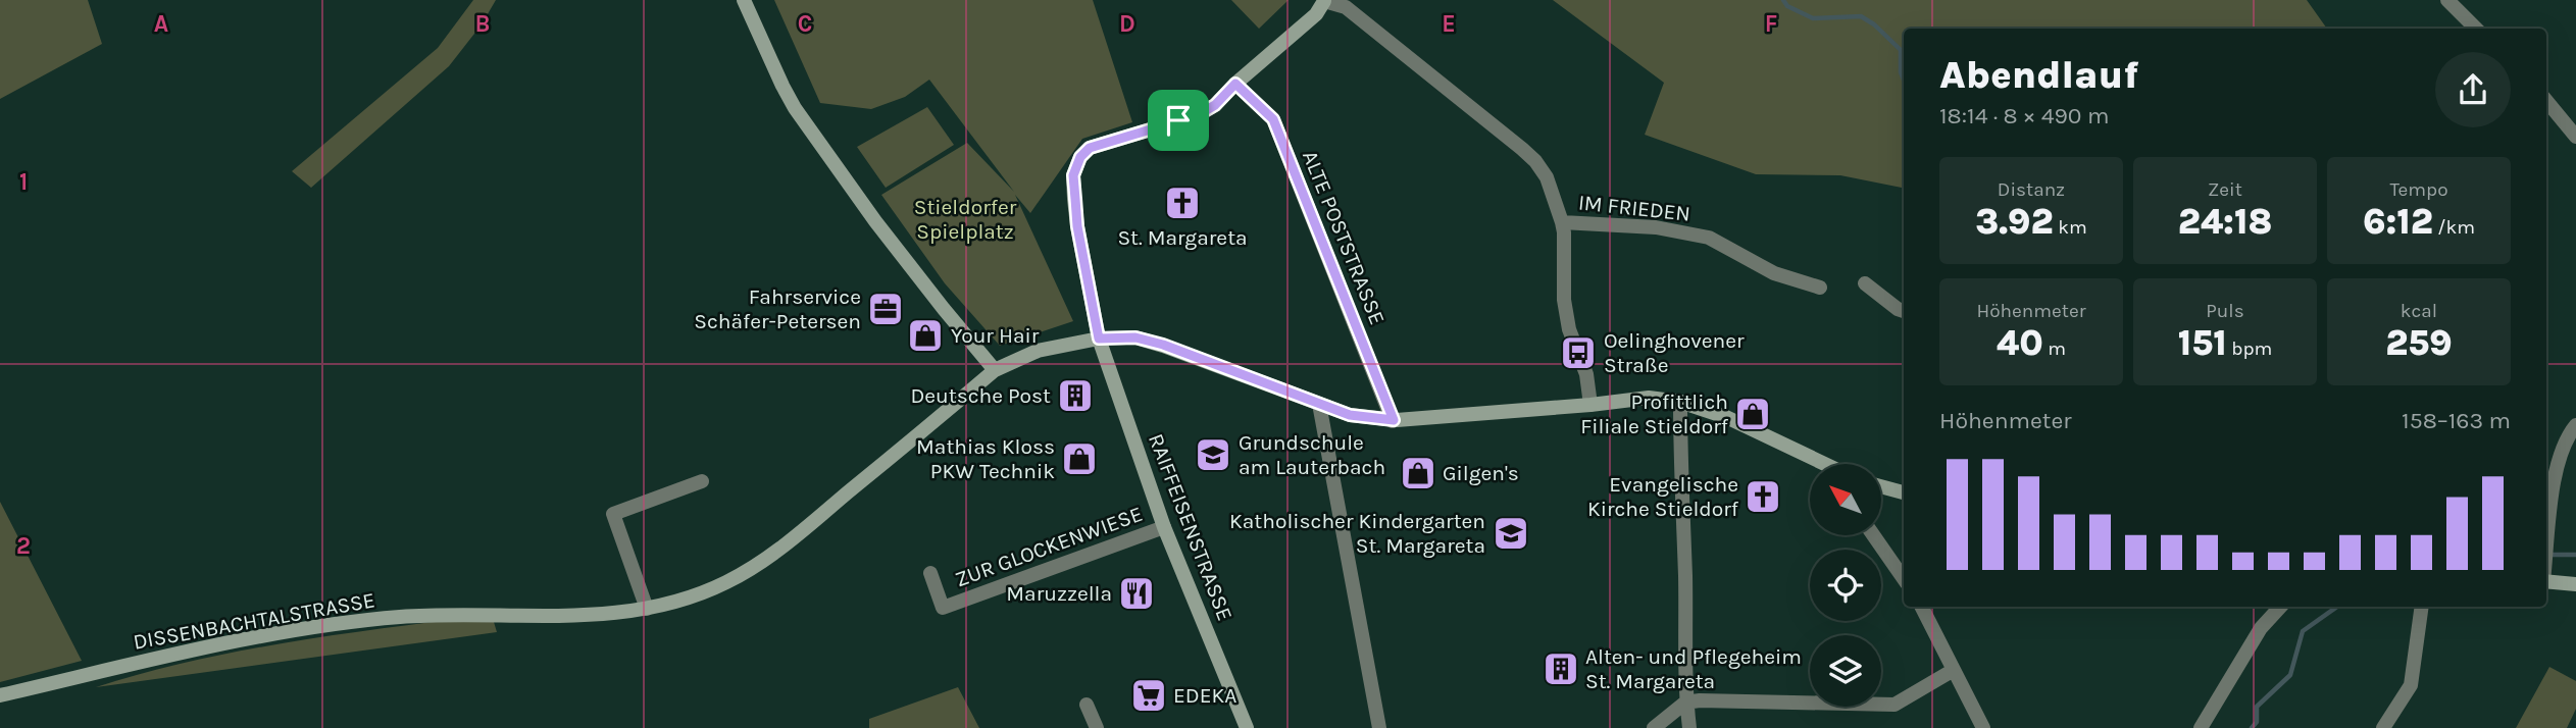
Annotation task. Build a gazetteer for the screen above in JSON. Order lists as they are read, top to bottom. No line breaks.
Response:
{"streets":{"main road":["RAIFFEISENSTRASSE","DISSENBACHTALSTRASSE"],"street":["IM FRIEDEN","ALTE POSTSTRASSE","ZUR GLOCKENWIESE"]},"crossings":[["ALTE POSTSTRASSE","RAIFFEISENSTRASSE"],["RAIFFEISENSTRASSE","ZUR GLOCKENWIESE"]],"parks":["Stieldorfer Spielplatz"],"places":{"church":["St. Margareta","Evangelische Kirche Stieldorf"],"office":["Fahrservice Schäfer-Petersen"],"shop":["Your Hair","Profittlich Filiale Stieldorf","Mathias Kloss PKW Technik","Gilgen's"],"bus stop":["Oelinghovener Straße"],"building":["Deutsche Post","Alten- und Pflegeheim St. Margareta"],"school or university":["Grundschule am Lauterbach","Katholischer Kindergarten St. Margareta"],"restaurant":["Maruzzella"],"supermarket":["EDEKA"]},"north":"top left","page":{"heading":["Abendlauf","18:14 · 8 × 490 m"],"stats":[["Distanz","3.92 km"],["Zeit","24:18"],["Tempo","6:12 /km"],["Höhenmeter","40 m"],["Puls","151 bpm"],["kcal","259"]],"chart":["Höhenmeter","158–163 m"]},"grid":{"columns":["A","B","C","D","E","F"],"rows":["1","2"]}}
